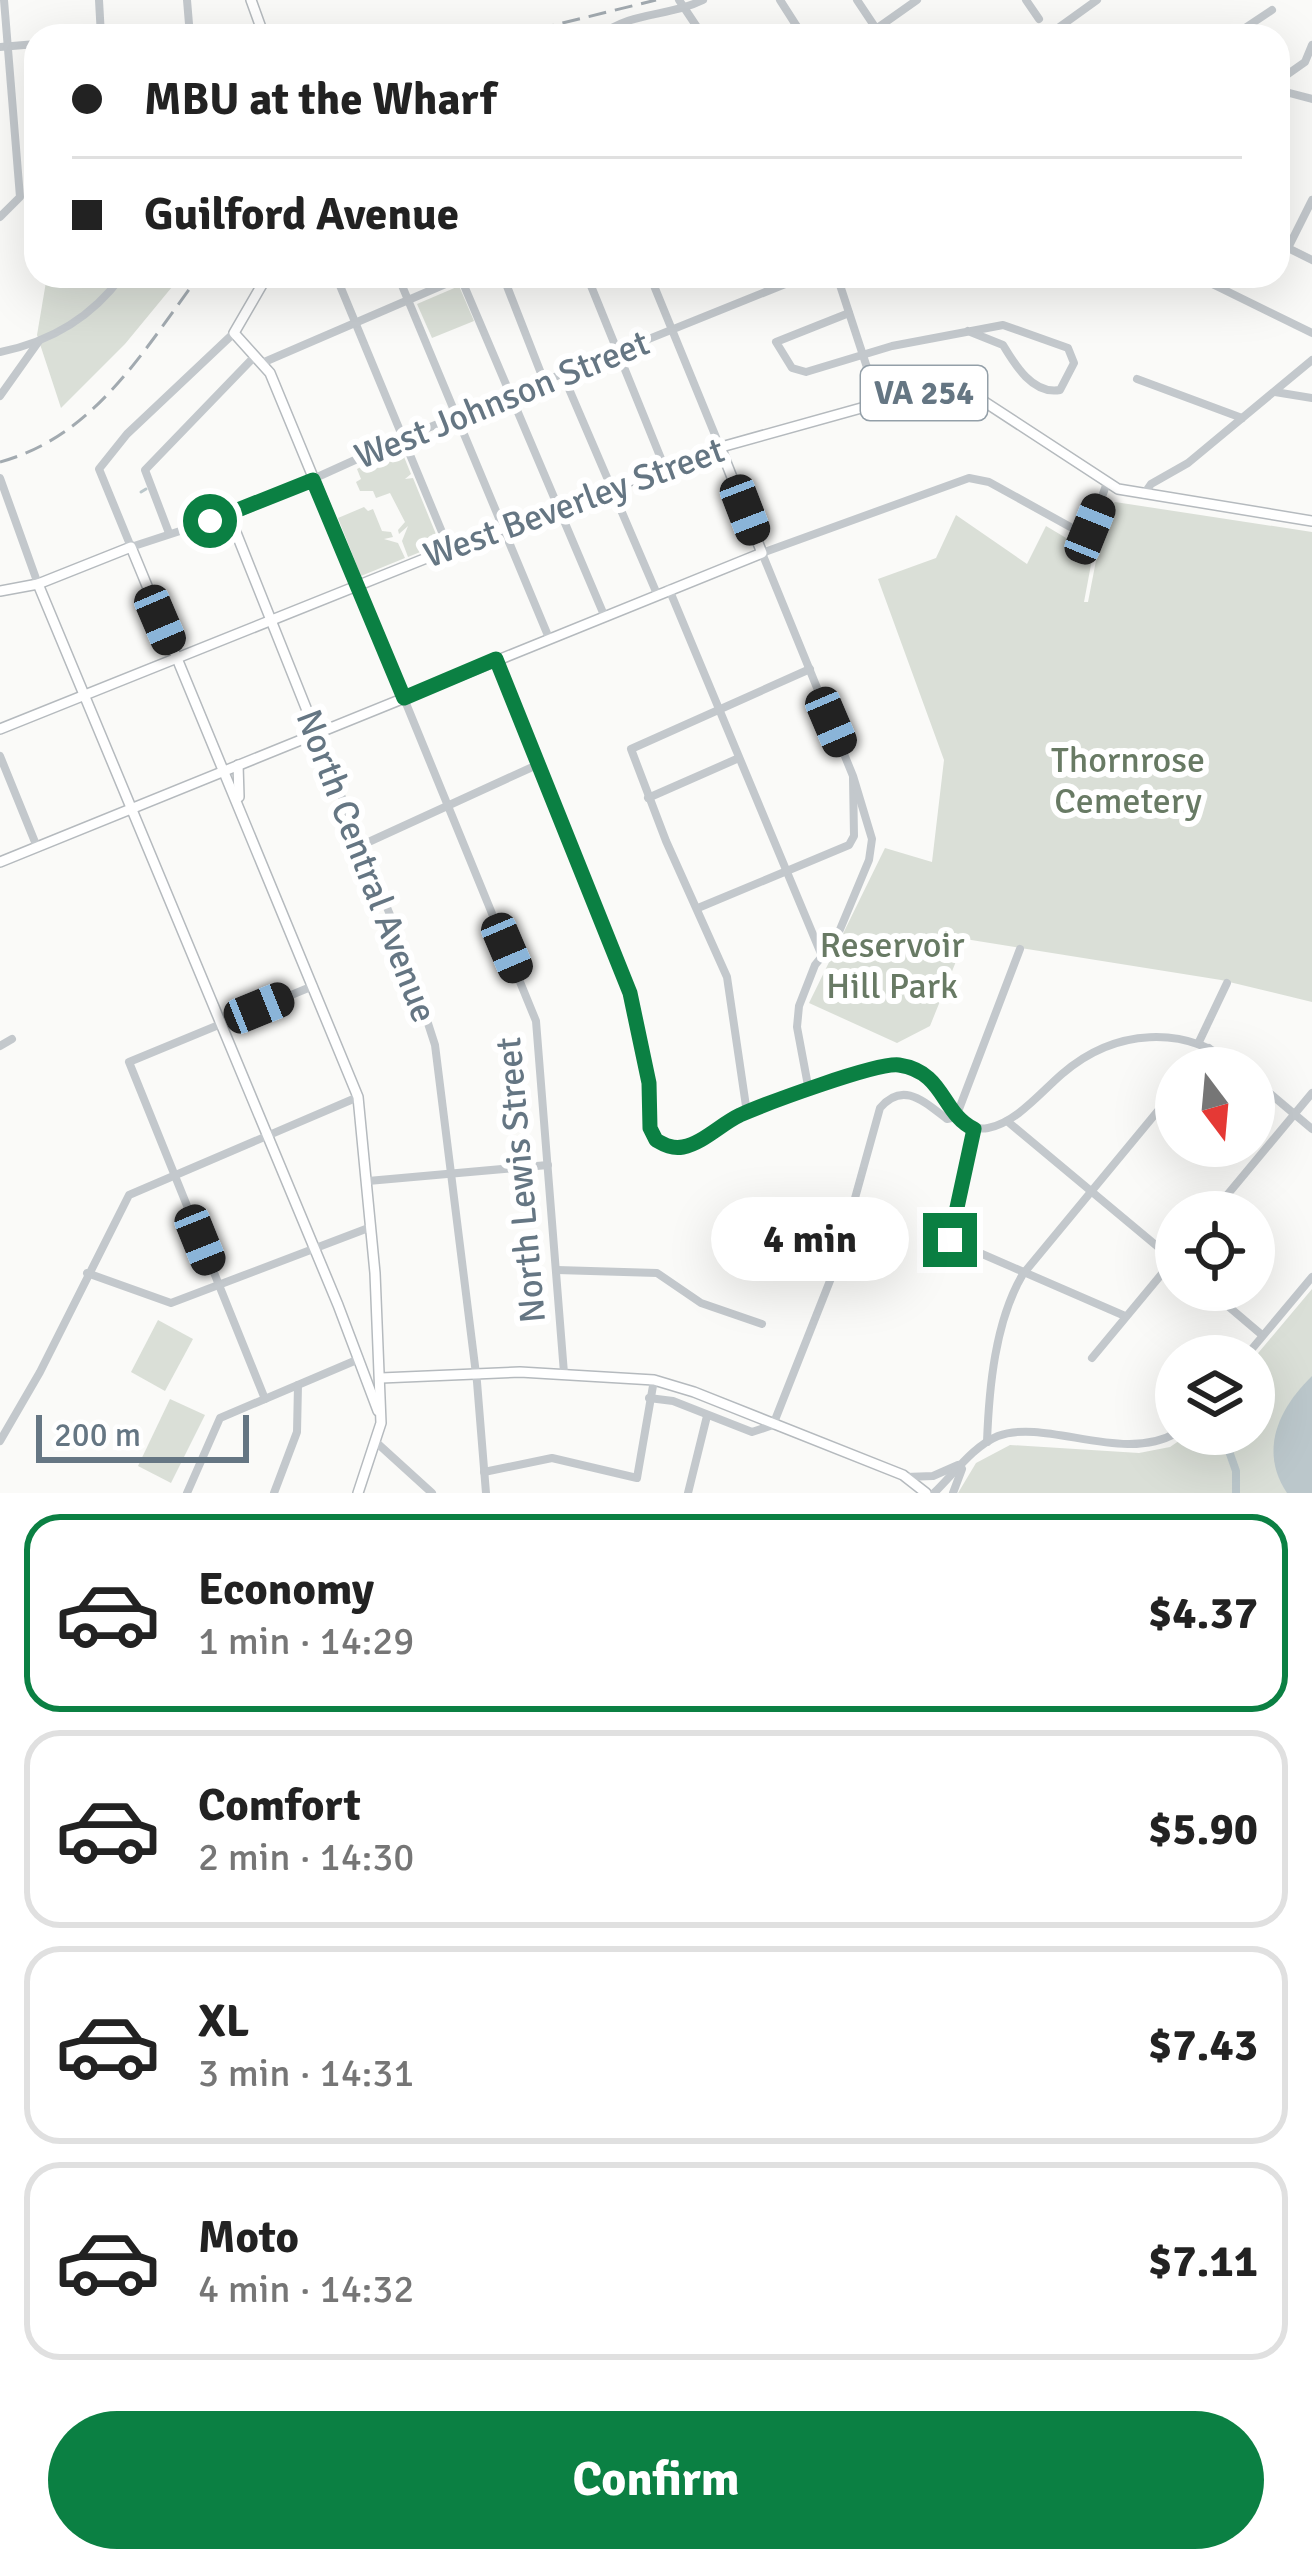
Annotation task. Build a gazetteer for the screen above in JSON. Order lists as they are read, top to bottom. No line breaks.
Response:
{"streets":{"main road":["VA 254","West Johnson Street","West Beverley Street","North Central Avenue"],"street":["North Lewis Street"]},"crossings":[["VA 254","West Beverley Street"],["West Johnson Street","North Central Avenue"],["West Beverley Street","North Central Avenue"],["West Beverley Street","North Lewis Street"]],"parks":["Thornrose Cemetery","Reservoir Hill Park"],"scale_bar":"200 m","north":"bottom","page":{"banner":["MBU at the Wharf","Guilford Avenue"],"bubble":"4 min","scale":"200 m","list":[{"name":"Economy","note":"1 min · 14:29","value":"$4.37"},{"name":"Comfort","note":"2 min · 14:30","value":"$5.90"},{"name":"XL","note":"3 min · 14:31","value":"$7.43"},{"name":"Moto","note":"4 min · 14:32","value":"$7.11"}],"buttons":"Confirm"}}
